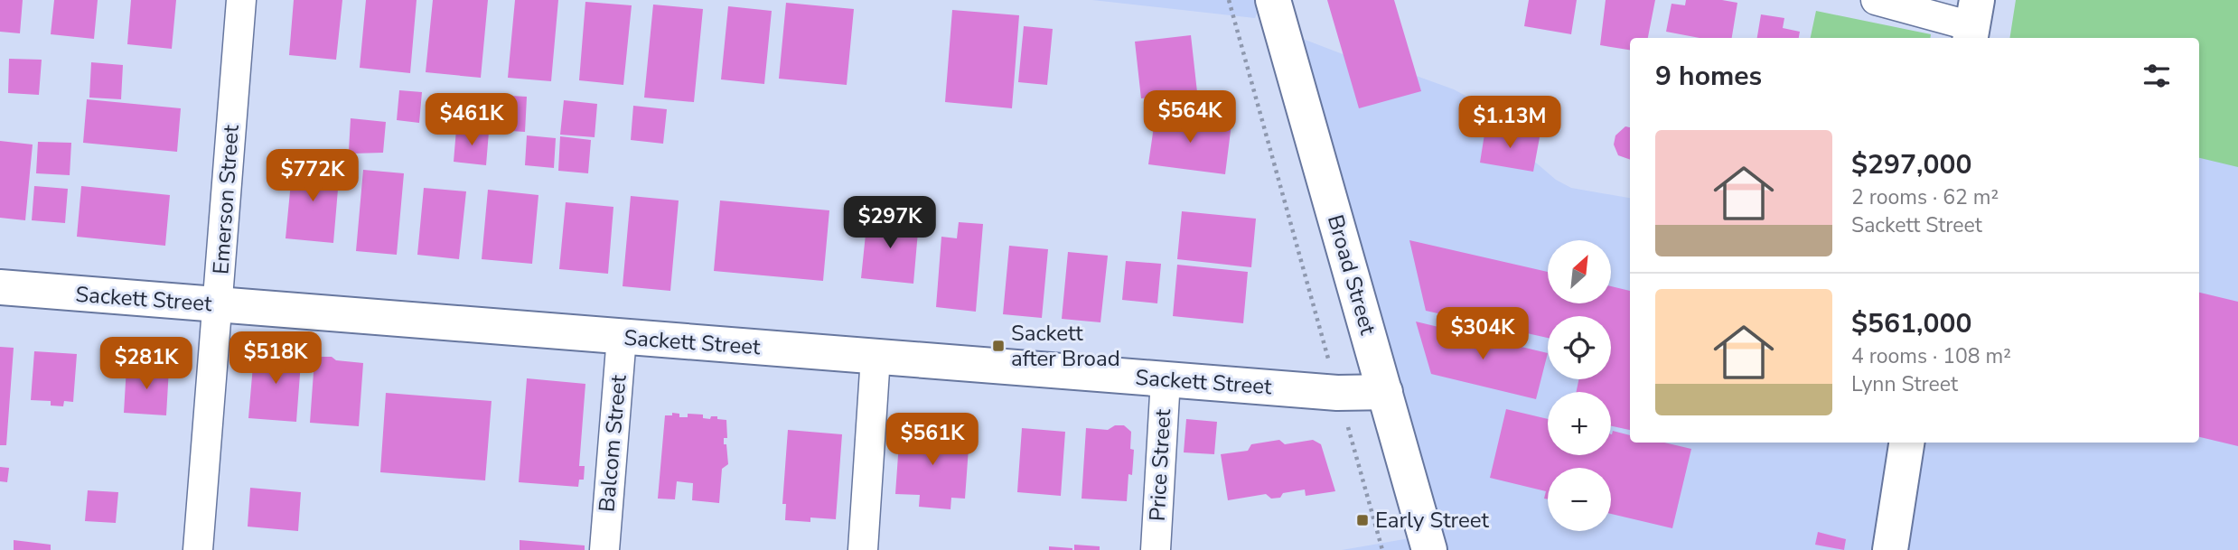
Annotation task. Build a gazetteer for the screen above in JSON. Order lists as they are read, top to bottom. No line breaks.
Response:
{"streets":{"street":["Emerson Street","Broad Street","Sackett Street","Balcom Street","Price Street"]},"crossings":[["Emerson Street","Sackett Street"],["Broad Street","Sackett Street"],["Sackett Street","Balcom Street"],["Sackett Street","Price Street"]],"places":{"transit":["Sackett after Broad","Early Street"]},"north":"top right","page":{"heading":"9 homes","price":["$564K","$461K","$1.13M","$772K","$297K","$304K","$518K","$281K","$561K"],"list":[{"name":"$297,000","note":"2 rooms · 62 m² · Sackett Street"},{"name":"$561,000","note":"4 rooms · 108 m² · Lynn Street"}],"map_buttons":["+","−"]}}
